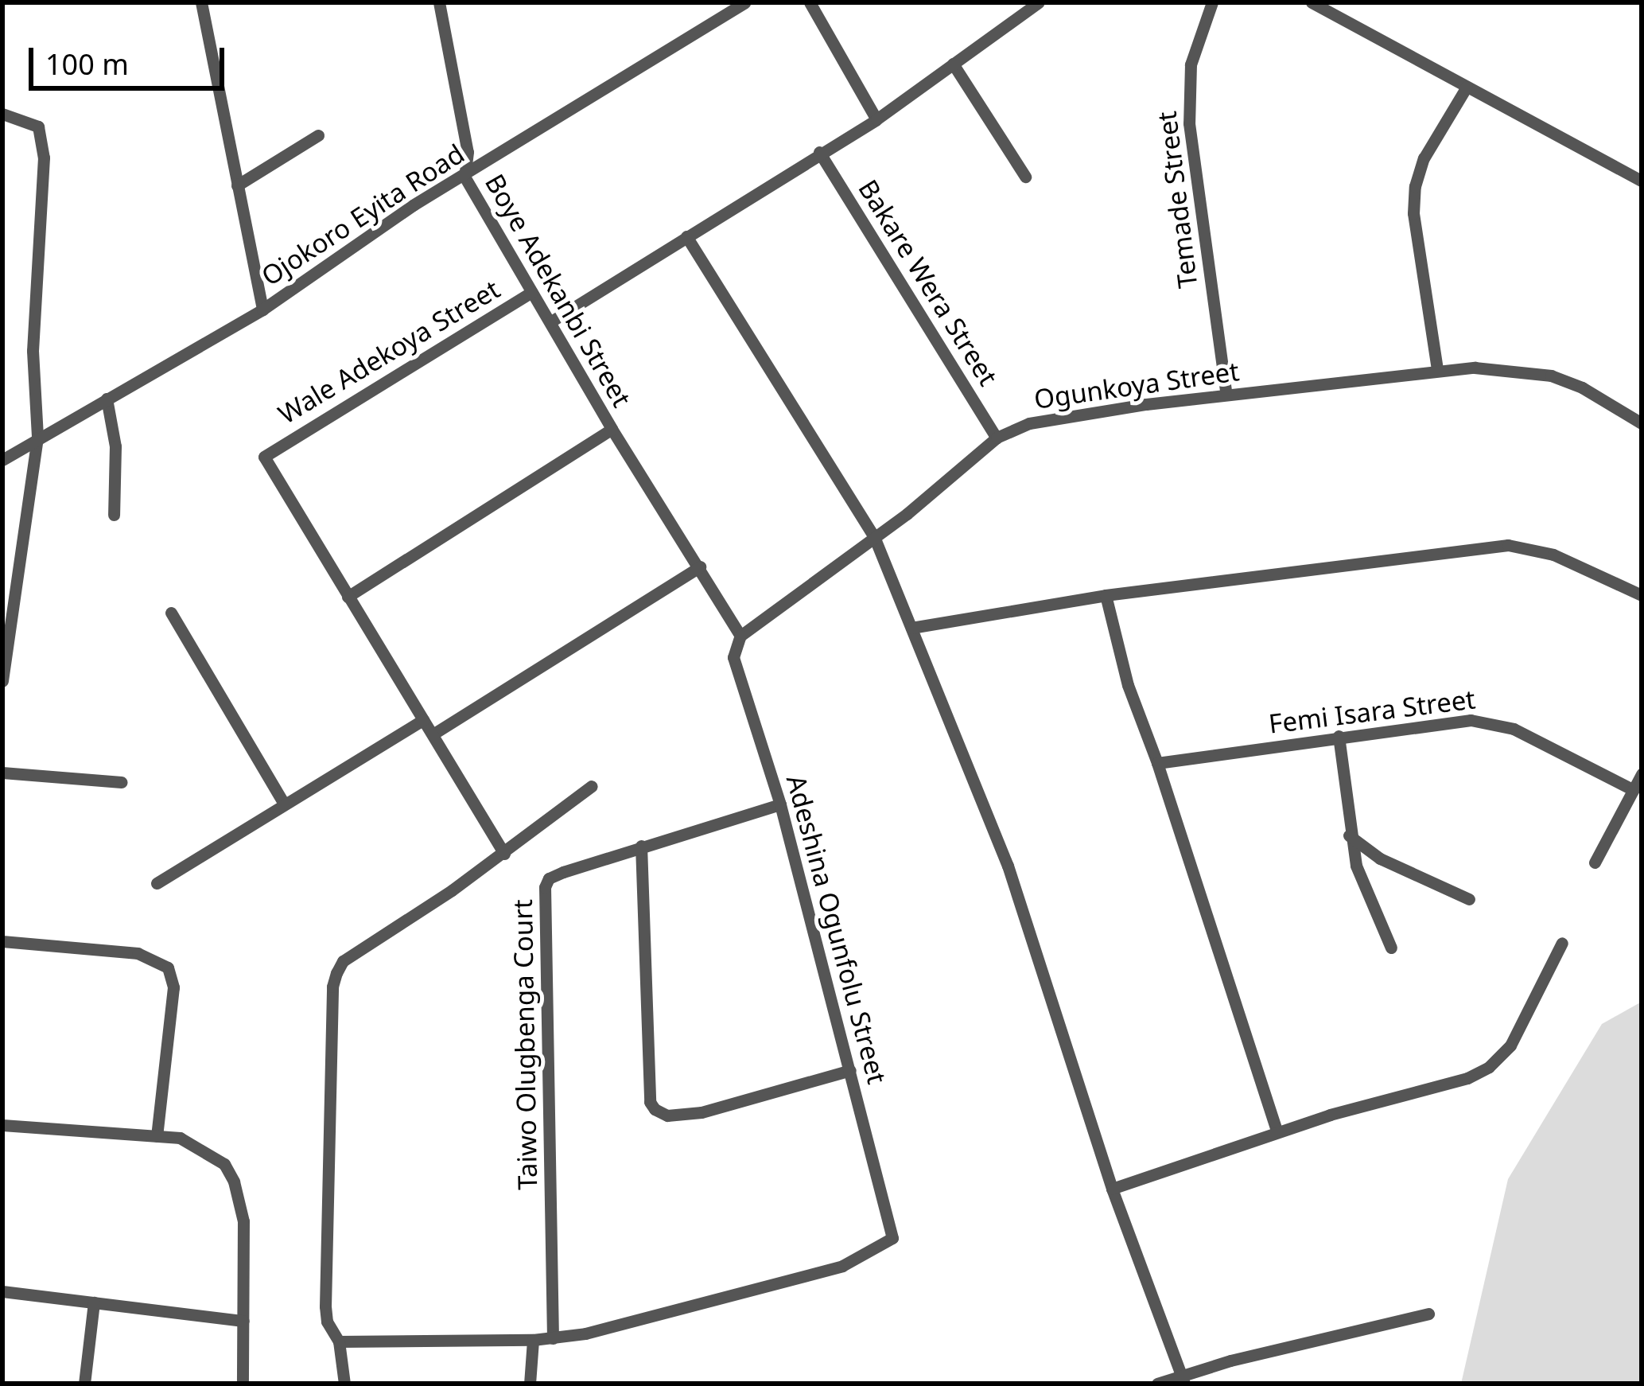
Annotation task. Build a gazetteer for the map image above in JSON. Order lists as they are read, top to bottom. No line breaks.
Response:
{"streets":{"street":["Temade Street","Ojokoro Eyita Road","Bakare Wera Street","Boye Adekanbi Street","Wale Adekoya Street","Ogunkoya Street","Femi Isara Street","Adeshina Ogunfolu Street","Taiwo Olugbenga Court"]},"crossings":[["Temade Street","Ogunkoya Street"],["Ojokoro Eyita Road","Boye Adekanbi Street"],["Bakare Wera Street","Ogunkoya Street"],["Boye Adekanbi Street","Wale Adekoya Street"],["Boye Adekanbi Street","Ogunkoya Street"],["Boye Adekanbi Street","Adeshina Ogunfolu Street"],["Ogunkoya Street","Adeshina Ogunfolu Street"],["Adeshina Ogunfolu Street","Taiwo Olugbenga Court"]],"scale_bar":"100 m"}
